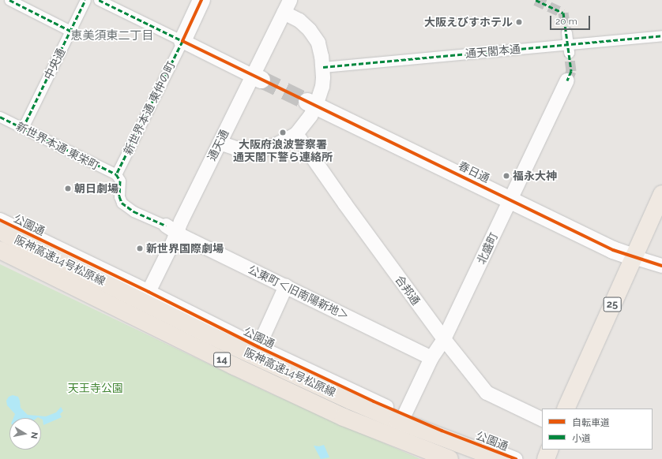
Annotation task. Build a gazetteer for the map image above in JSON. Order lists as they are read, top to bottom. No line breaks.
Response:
{"streets":{"highway":["阪神高速14号松原線","25","14"],"street":["通天閣本通","中央通","新世界本通 東仲の町","通天通","新世界本通 東栄町","春日通","公園通","北盛町","合邦通","公東町＜旧南陽新地＞"]},"crossings":[["中央通","新世界本通 東栄町"],["新世界本通 東仲の町","新世界本通 東栄町"],["通天通","公園通"],["通天通","公東町＜旧南陽新地＞"],["春日通","北盛町"],["春日通","25"],["公園通","北盛町"],["北盛町","合邦通"],["北盛町","公東町＜旧南陽新地＞"]],"districts":["恵美須東二丁目"],"parks":["天王寺公園"],"places":["大阪えびすホテル","大阪府浪波警察署 通天閣下警ら連絡所","福永大神","朝日劇場","新世界国際劇場"],"legend":["自転車道","小道"],"scale_bar":"20 m","north":"right"}
